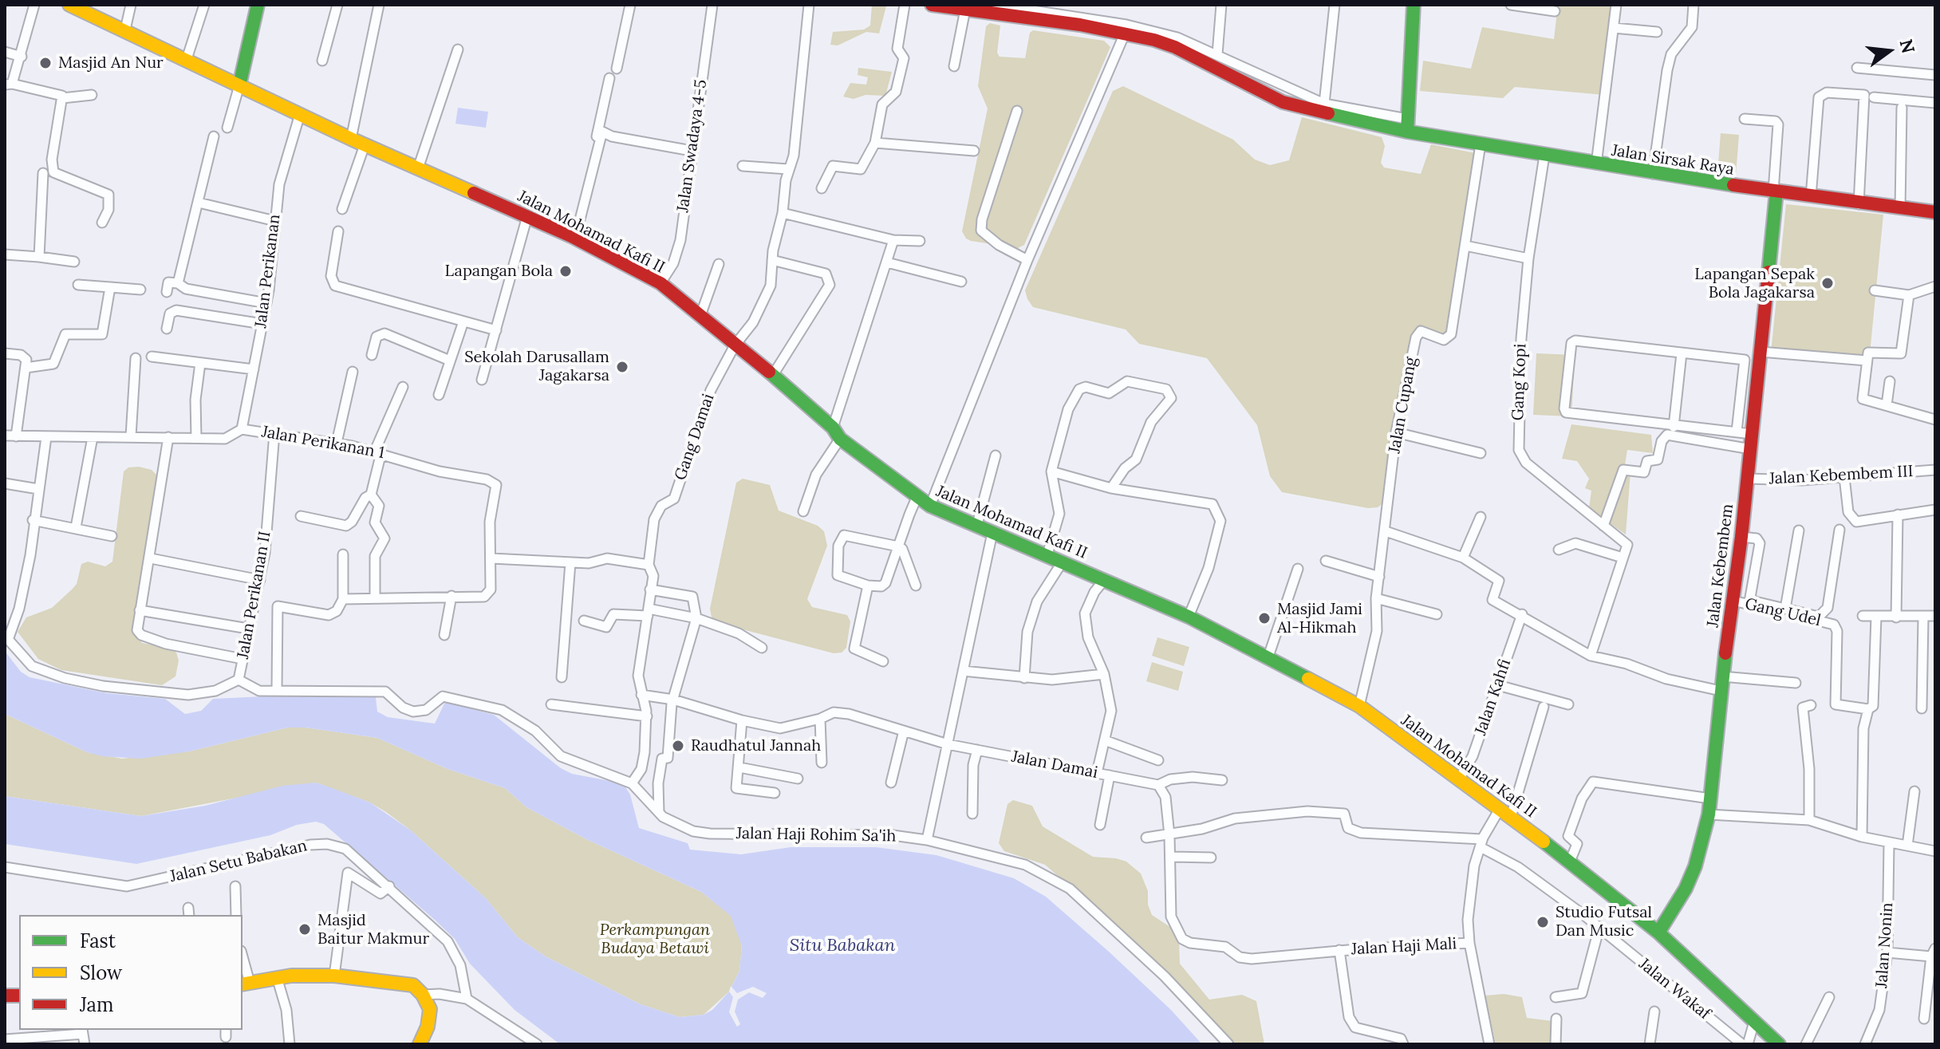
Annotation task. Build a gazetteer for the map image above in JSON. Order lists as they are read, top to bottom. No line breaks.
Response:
{"streets":{"street":["Jalan Swadaya 4-5","Jalan Sirsak Raya","Jalan Mohamad Kafi II","Jalan Perikanan","Gang Kopi","Jalan Cupang","Gang Damai","Jalan Perikanan 1","Jalan Kebembem III","Jalan Kebembem","Jalan Perikanan II","Gang Udel","Jalan Kahfi","Jalan Damai","Jalan Haji Rohim Sa'ih","Jalan Setu Babakan","Jalan Nonin","Jalan Haji Mali","Jalan Wakaf"]},"crossings":[["Jalan Swadaya 4-5","Jalan Mohamad Kafi II"],["Jalan Sirsak Raya","Gang Kopi"],["Jalan Sirsak Raya","Jalan Cupang"],["Jalan Sirsak Raya","Jalan Kebembem"],["Jalan Mohamad Kafi II","Jalan Perikanan"],["Jalan Mohamad Kafi II","Jalan Cupang"],["Jalan Mohamad Kafi II","Gang Damai"],["Jalan Mohamad Kafi II","Jalan Kebembem"],["Jalan Mohamad Kafi II","Jalan Kahfi"],["Jalan Mohamad Kafi II","Jalan Wakaf"],["Jalan Perikanan","Jalan Perikanan 1"],["Gang Damai","Jalan Damai"],["Jalan Perikanan 1","Jalan Perikanan II"],["Jalan Kebembem III","Jalan Kebembem"],["Jalan Kebembem","Gang Udel"]],"water":["Situ Babakan"],"parks":["Perkampungan Budaya Betawi"],"places":["Masjid An Nur","Lapangan Bola","Lapangan Sepak Bola Jagakarsa","Sekolah Darusallam Jagakarsa","Masjid Jami Al-Hikmah","Raudhatul Jannah","Studio Futsal Dan Music","Masjid Baitur Makmur"],"legend":["Fast","Slow","Jam"],"north":"right"}
